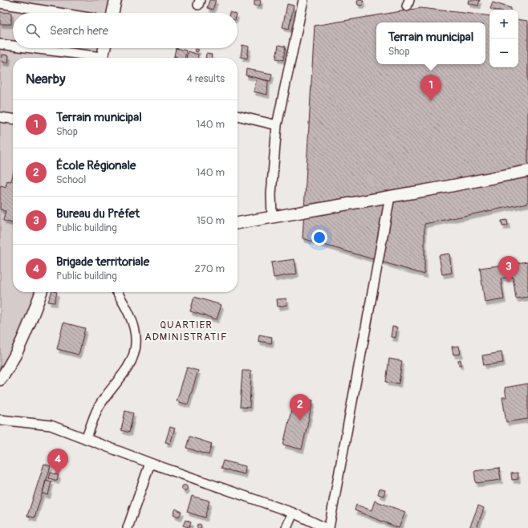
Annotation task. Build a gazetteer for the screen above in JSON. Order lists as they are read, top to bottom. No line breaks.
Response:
{"districts":["QUARTIER ADMINISTRATIF"],"page":{"map_buttons":["+","−"],"search":"Search here","popup":["Terrain municipal","Shop"],"heading":["Nearby","4 results"],"pins":["1","3","2","4"],"list":[{"mark":"1","name":"Terrain municipal","note":"Shop","value":"140 m"},{"mark":"2","name":"École Régionale","note":"School","value":"140 m"},{"mark":"3","name":"Bureau du Préfet","note":"Public building","value":"150 m"},{"mark":"4","name":"Brigade territoriale","note":"Public building","value":"270 m"}]}}
